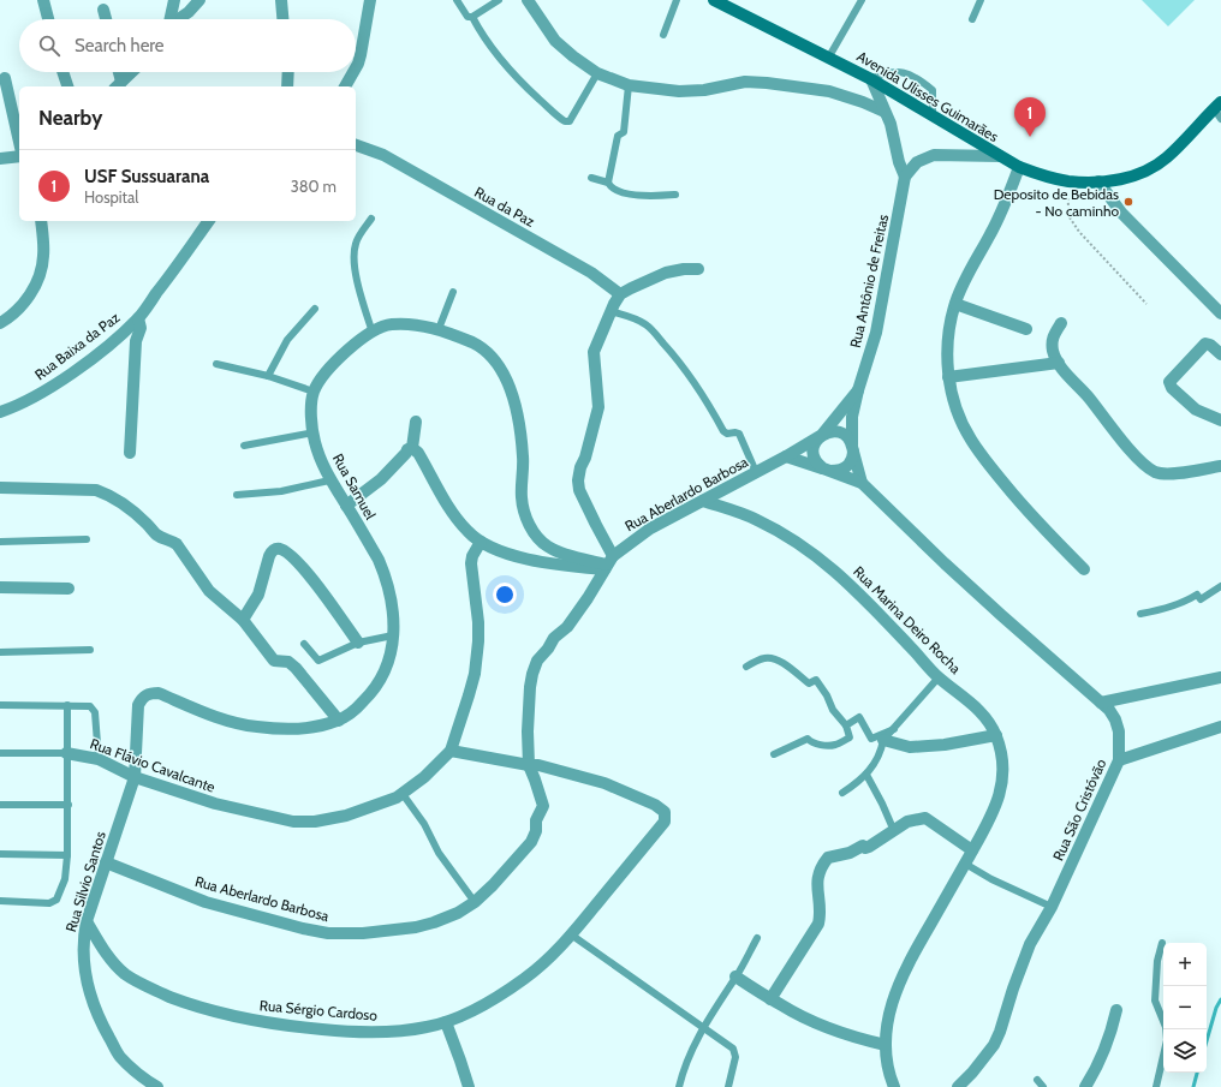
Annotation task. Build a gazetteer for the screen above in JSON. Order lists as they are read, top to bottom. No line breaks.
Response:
{"streets":{"main road":["Avenida Ulisses Guimarães"],"street":["Rua da Paz","Rua Antônio de Freitas","Rua Baixa da Paz","Rua Samuel","Rua Aberlardo Barbosa","Rua Marina Deiro Rocha","Rua Flávio Cavalcante","Rua São Cristóvão","Rua Silvio Santos","Rua Sérgio Cardoso"]},"crossings":[["Rua Antônio de Freitas","Rua Aberlardo Barbosa"],["Rua Antônio de Freitas","Rua São Cristóvão"],["Rua Samuel","Rua Aberlardo Barbosa"],["Rua Samuel","Rua Silvio Santos"],["Rua Aberlardo Barbosa","Rua Marina Deiro Rocha"],["Rua Aberlardo Barbosa","Rua São Cristóvão"],["Rua Aberlardo Barbosa","Rua Silvio Santos"],["Rua Aberlardo Barbosa","Rua Sérgio Cardoso"],["Rua Flávio Cavalcante","Rua Silvio Santos"],["Rua Silvio Santos","Rua Sérgio Cardoso"]],"places":["Deposito de Bebidas - No caminho"],"page":{"search":"Search here","heading":"Nearby","pins":"1","list":[{"mark":"1","name":"USF Sussuarana","note":"Hospital","value":"380 m"}],"map_buttons":["+","−"]}}
